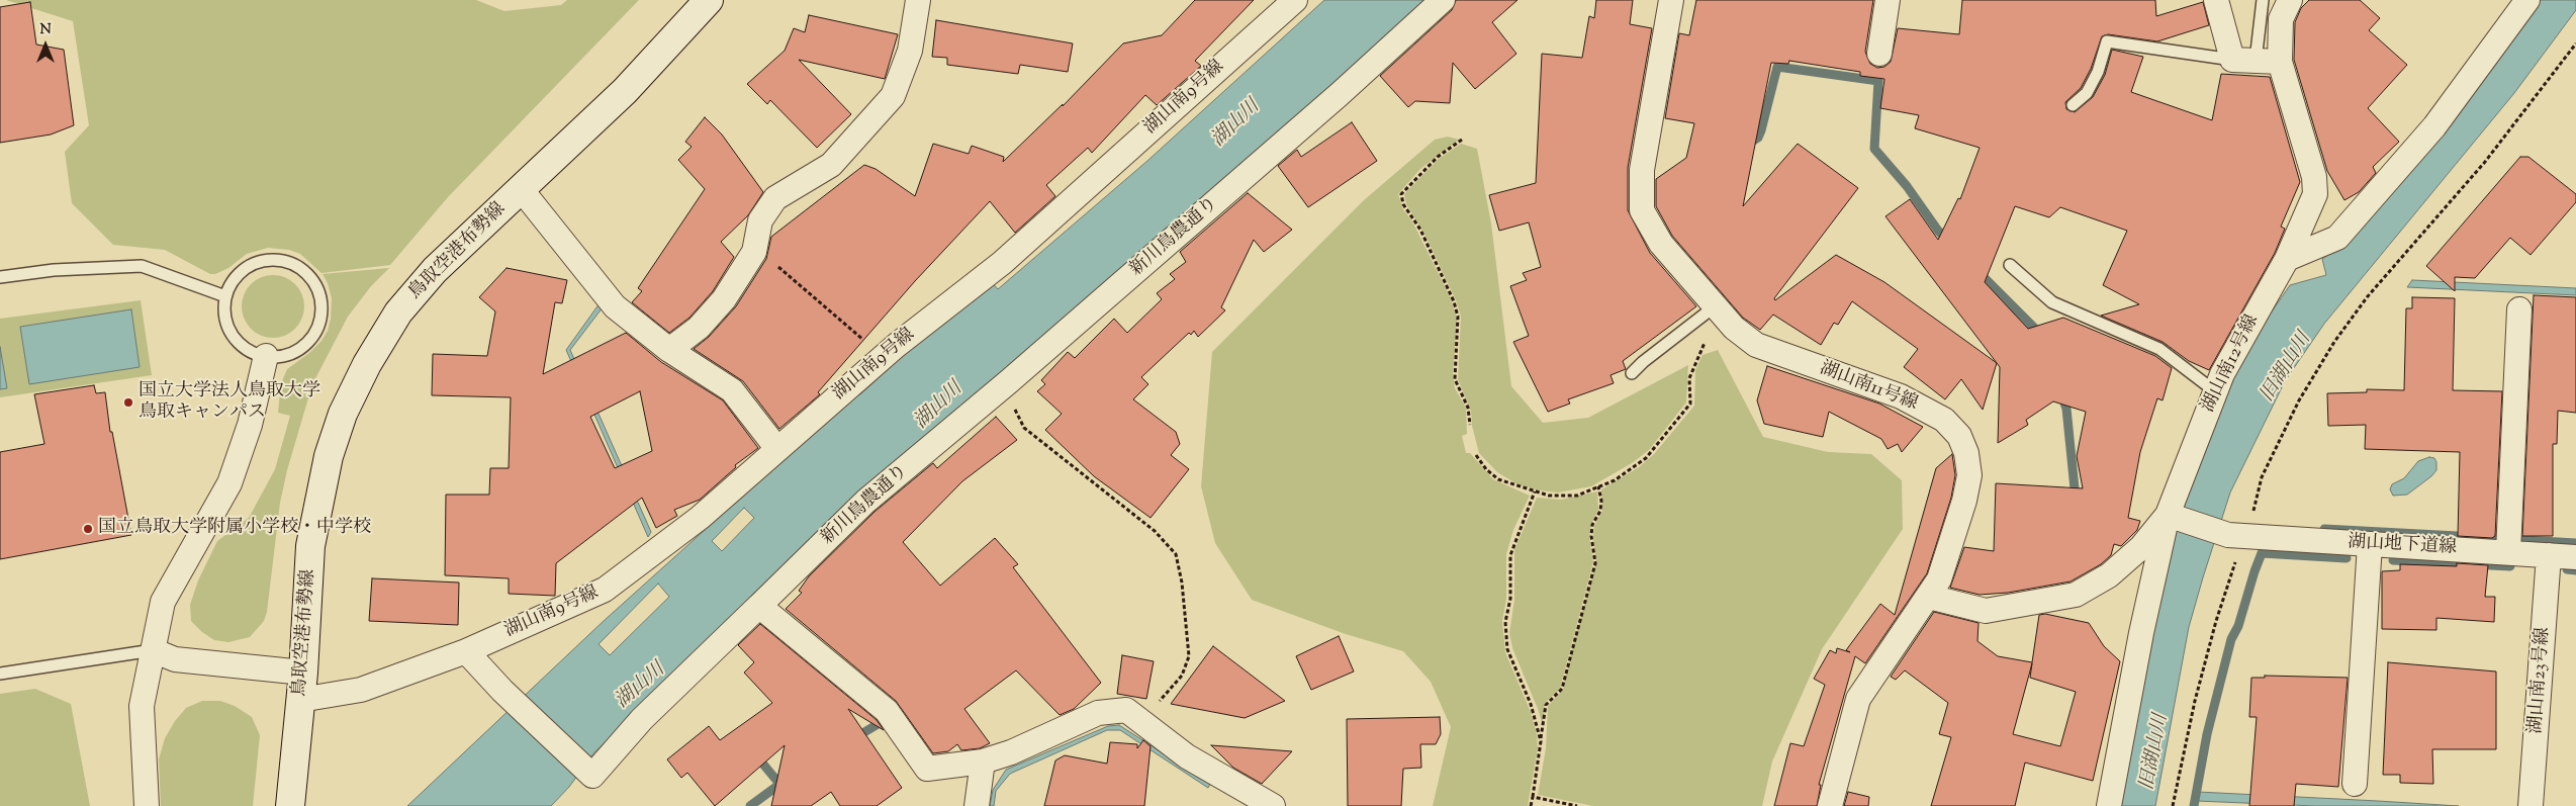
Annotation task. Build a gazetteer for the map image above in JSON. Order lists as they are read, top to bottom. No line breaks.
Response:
{"streets":{"main road":["鳥取空港布勢線"],"street":["湖山南9号線","新川鳥農通り","湖山南12号線","湖山南11号線","湖山地下道線","湖山南23号線"]},"crossings":[["湖山南9号線","鳥取空港布勢線"],["湖山南12号線","湖山南11号線"],["湖山南12号線","湖山地下道線"],["湖山地下道線","湖山南23号線"]],"water":["湖山川","旧湖山川"],"places":["国立大学法人鳥取大学 鳥取キャンパス","国立鳥取大学附属小学校・中学校"],"north":"top"}
